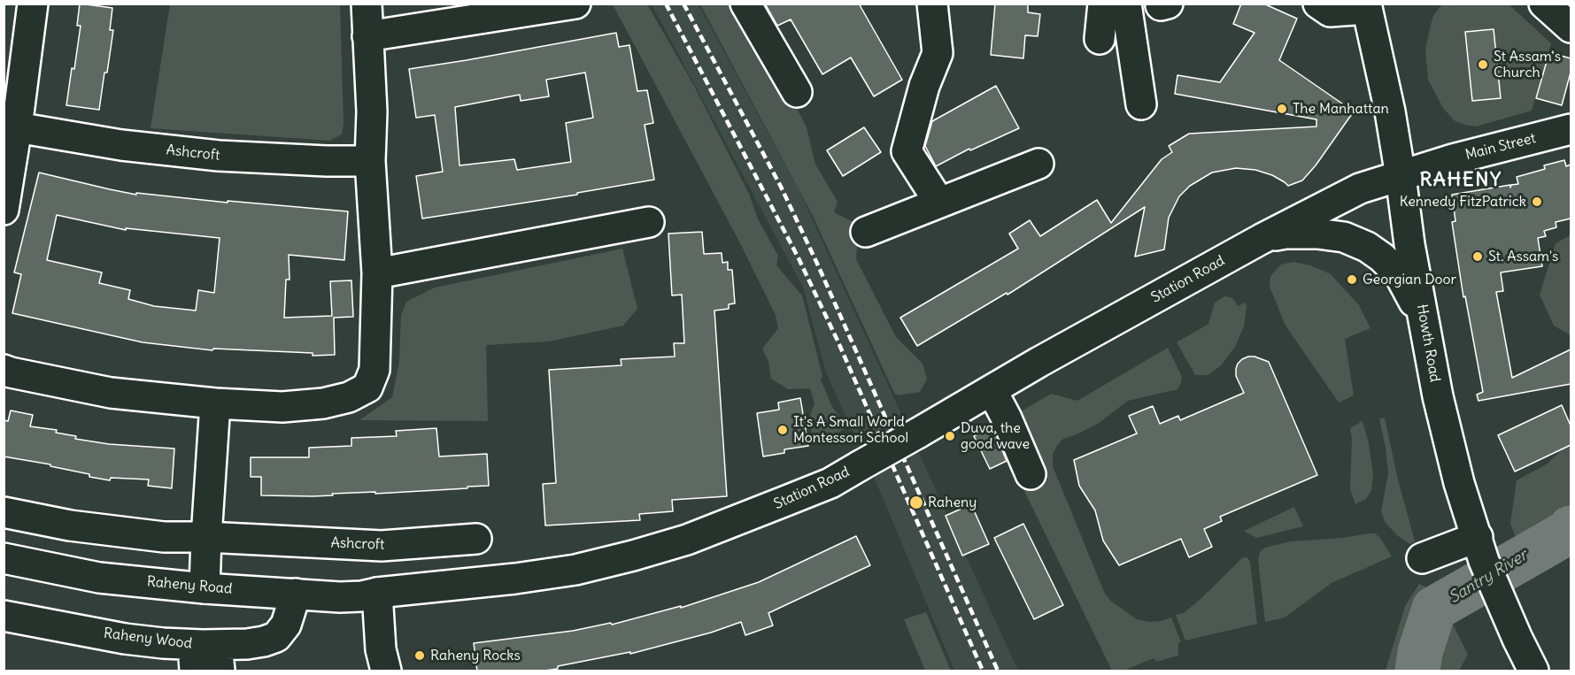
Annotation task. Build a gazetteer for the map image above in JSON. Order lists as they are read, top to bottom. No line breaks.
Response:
{"streets":{"street":["Main Street","Ashcroft","Station Road","Howth Road","Raheny Road","Raheny Wood"]},"crossings":[["Main Street","Station Road"],["Main Street","Howth Road"],["Station Road","Howth Road"],["Station Road","Raheny Road"],["Raheny Road","Raheny Wood"]],"districts":["RAHENY"],"water":["Santry River"],"places":["St Assam's Church","The Manhattan","Kennedy FitzPatrick","St. Assam's","Georgian Door","It's A Small World Montessori School","Duva, the good wave","Raheny","Raheny Rocks"]}
